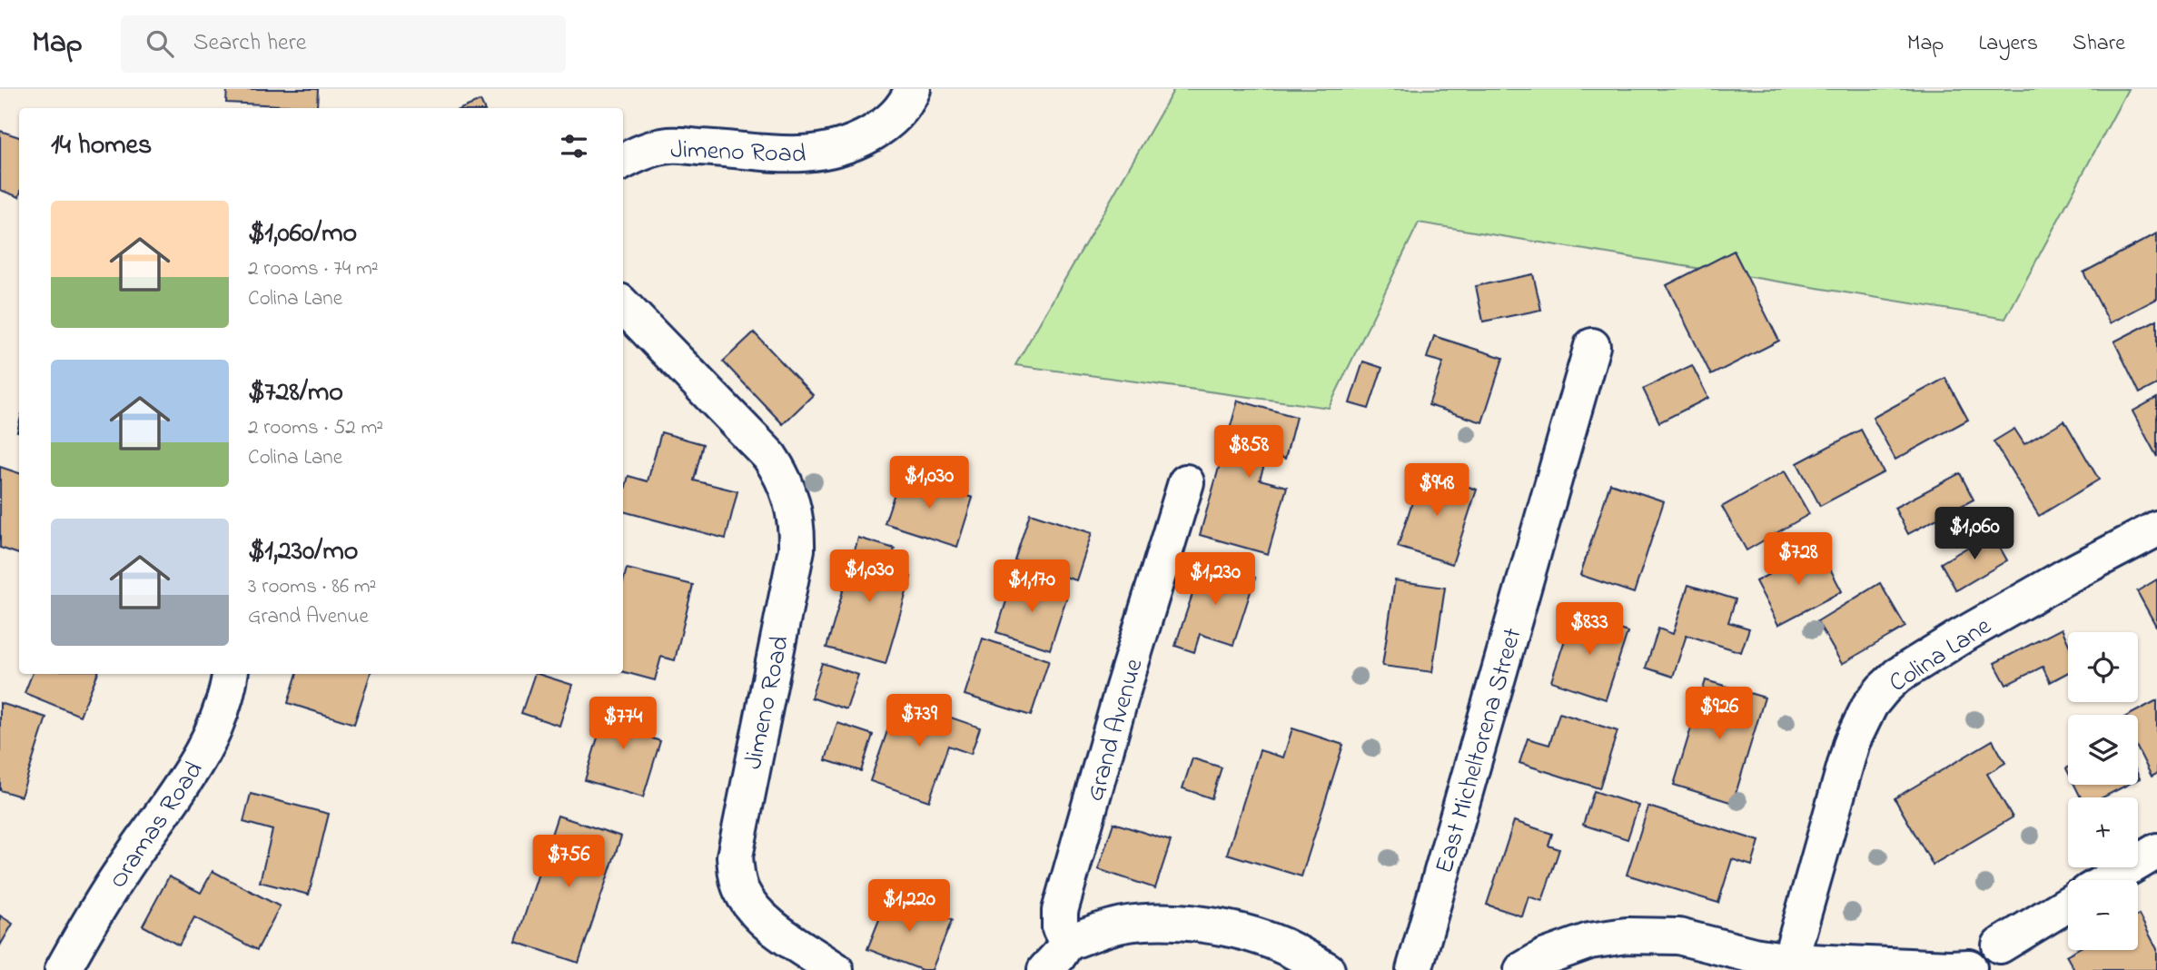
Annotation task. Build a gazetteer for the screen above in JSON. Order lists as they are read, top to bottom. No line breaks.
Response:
{"streets":{"street":["Jimeno Road","Colina Lane","Grand Avenue","East Micheltorena Street","Oramas Road"]},"page":{"header":"Map","search":"Search here","nav":["Map","Layers","Share"],"heading":"14 homes","list":[{"name":"$1,060/mo","note":"2 rooms · 74 m² · Colina Lane"},{"name":"$728/mo","note":"2 rooms · 52 m² · Colina Lane"},{"name":"$1,230/mo","note":"3 rooms · 86 m² · Grand Avenue"}],"price":["$858","$1,030","$948","$1,060","$728","$1,030","$1,230","$1,170","$833","$926","$739","$774","$756","$1,220"],"map_buttons":["+","−"]}}
